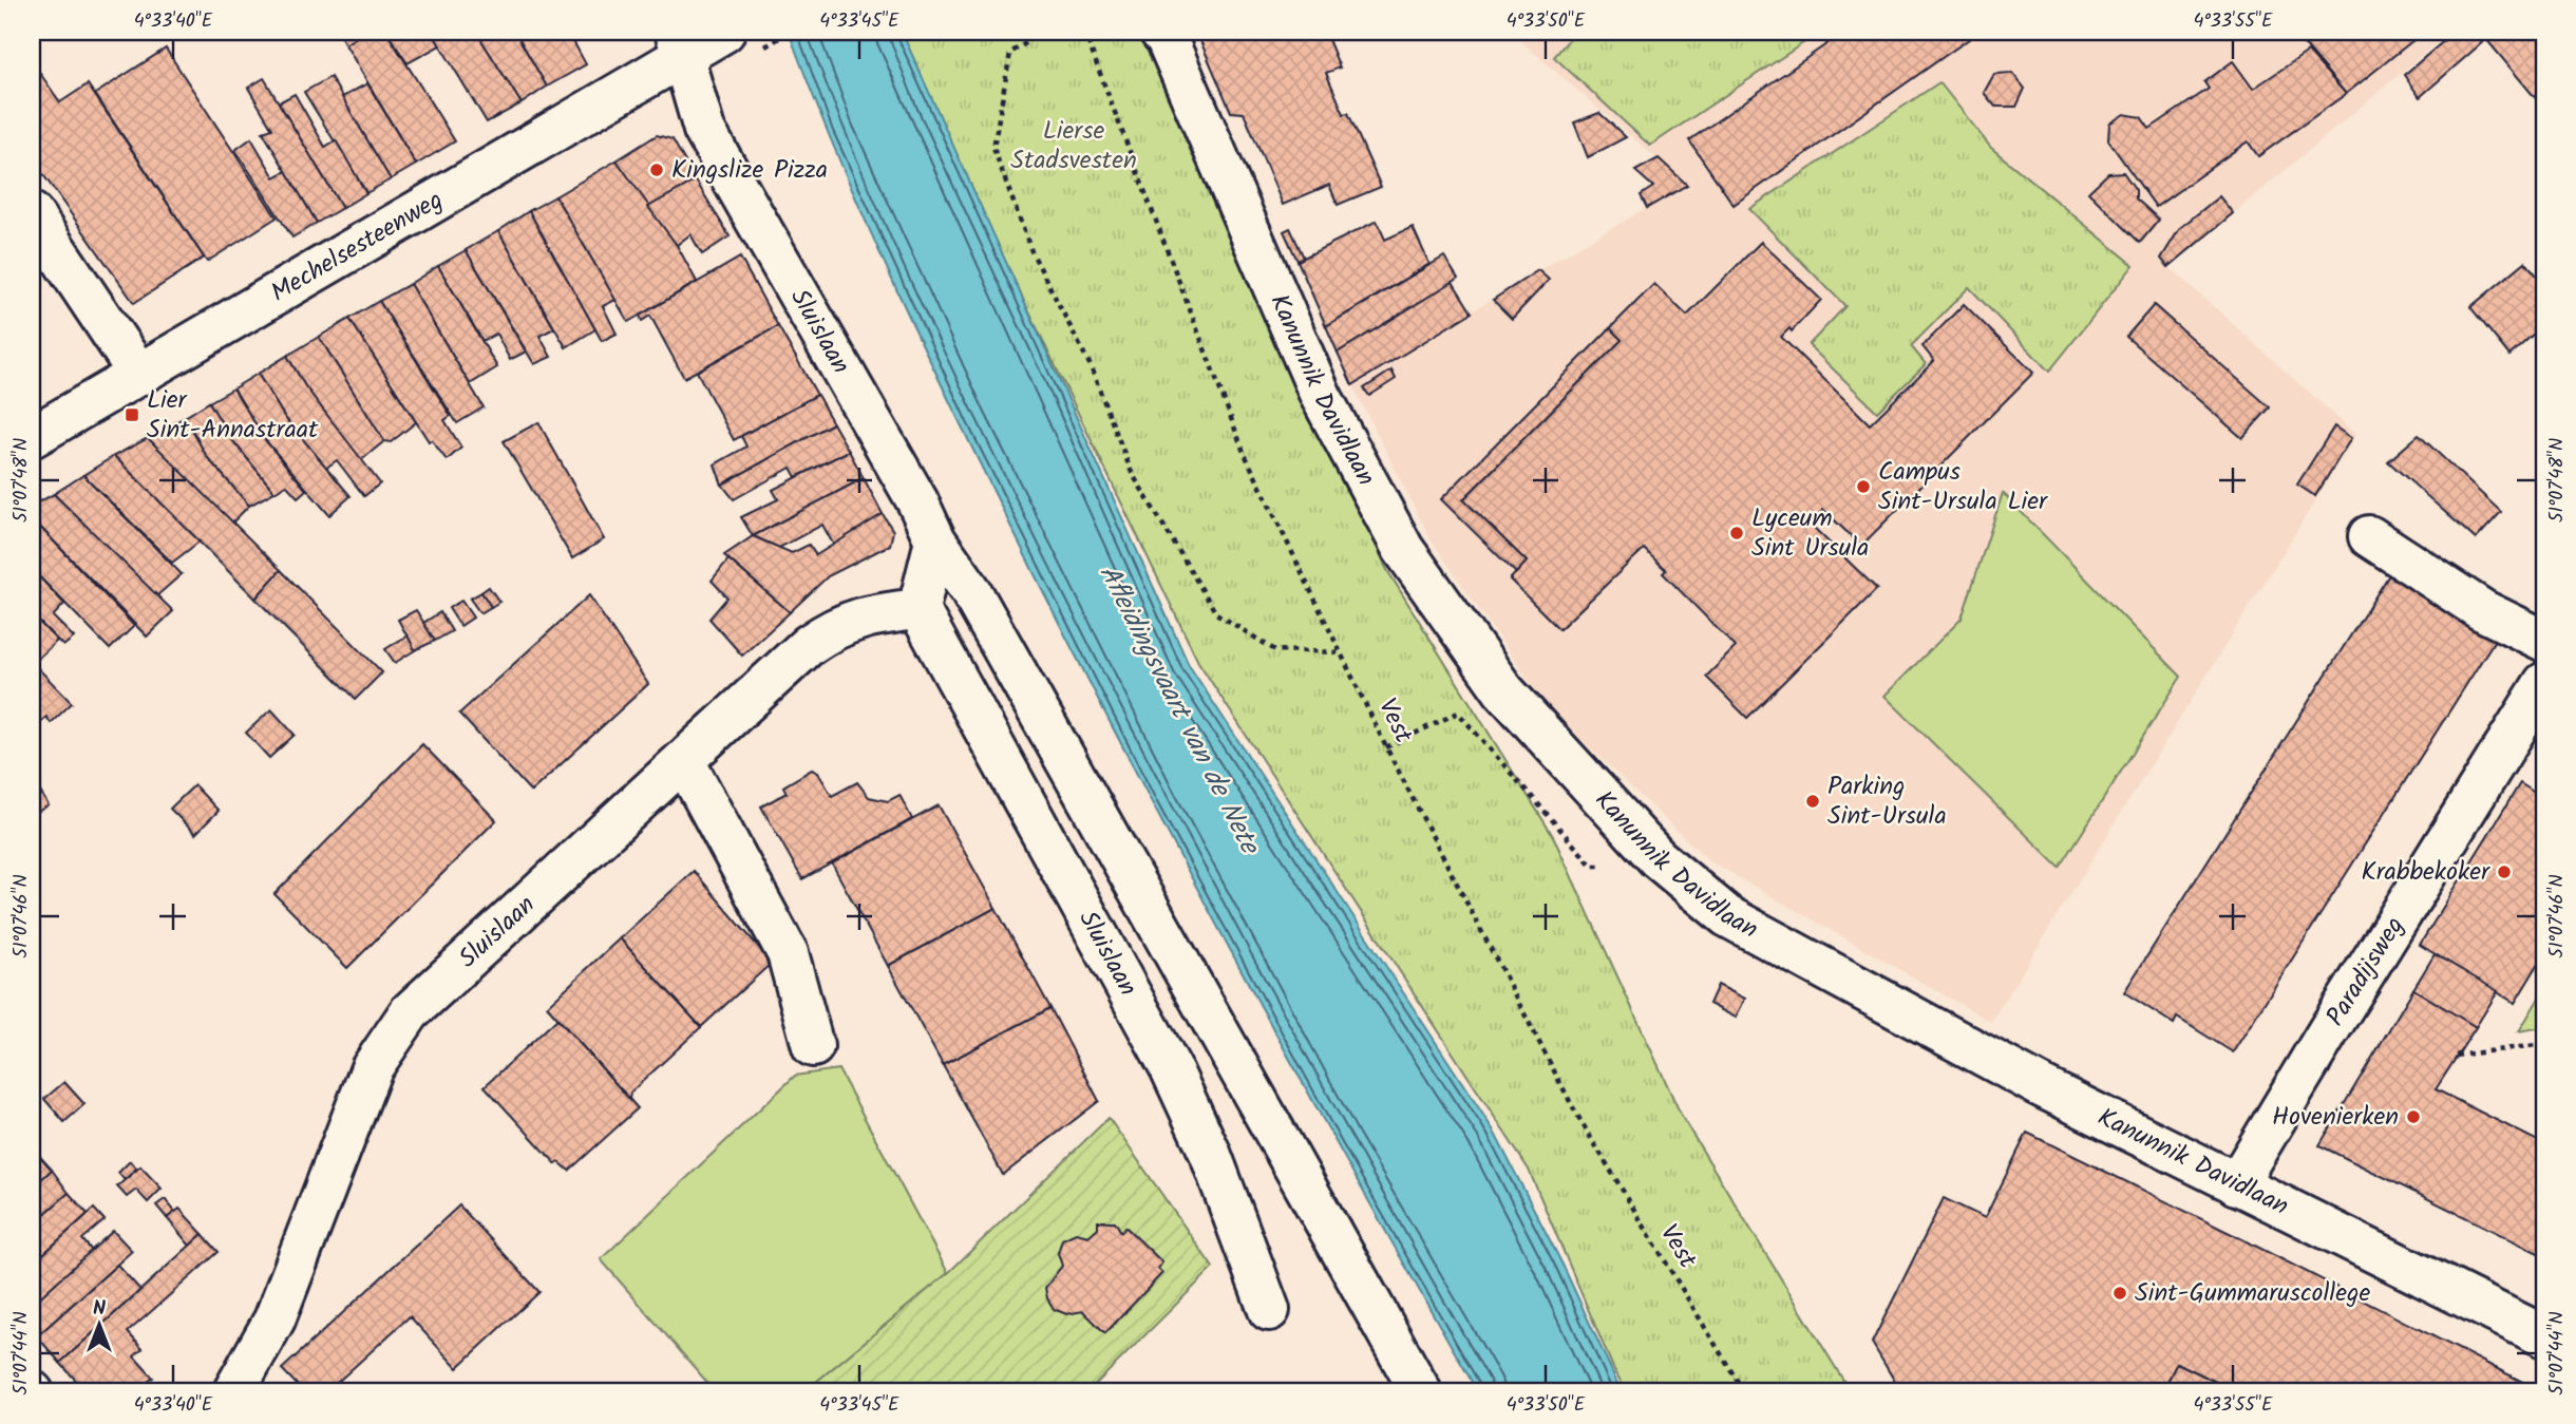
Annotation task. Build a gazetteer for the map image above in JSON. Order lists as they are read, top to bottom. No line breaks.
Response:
{"streets":{"street":["Mechelsesteenweg","Sluislaan","Kanunnik Davidlaan","Paradijsweg"],"path":["Vest"]},"crossings":[["Mechelsesteenweg","Sluislaan"],["Kanunnik Davidlaan","Paradijsweg"]],"water":["Afleidingsvaart van de Nete"],"parks":["Lierse Stadsvesten"],"places":{"other":["Kingslize Pizza","Campus Sint-Ursula Lier","Lyceum Sint Ursula","Parking Sint-Ursula","Krabbekoker","Hovenierken","Sint-Gummaruscollege"],"transit":["Lier Sint-Annastraat"]},"north":"top","coordinates":["4°33'40\"E","4°33'45\"E","4°33'50\"E","4°33'55\"E","51°07'48\"N","51°07'46\"N","51°07'44\"N"]}
